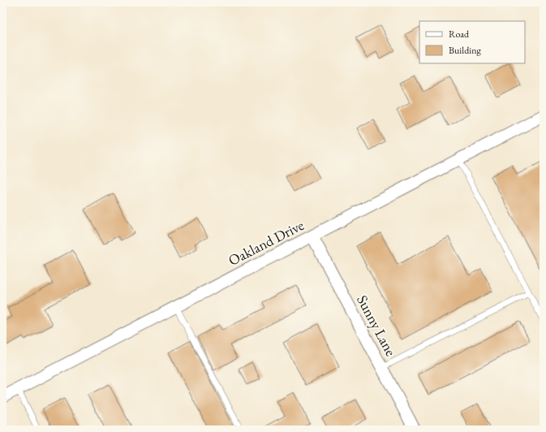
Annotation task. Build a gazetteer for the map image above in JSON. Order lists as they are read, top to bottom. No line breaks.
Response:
{"streets":{"street":["Oakland Drive","Sunny Lane"]},"crossings":[["Oakland Drive","Sunny Lane"]],"legend":["Road","Building"]}
